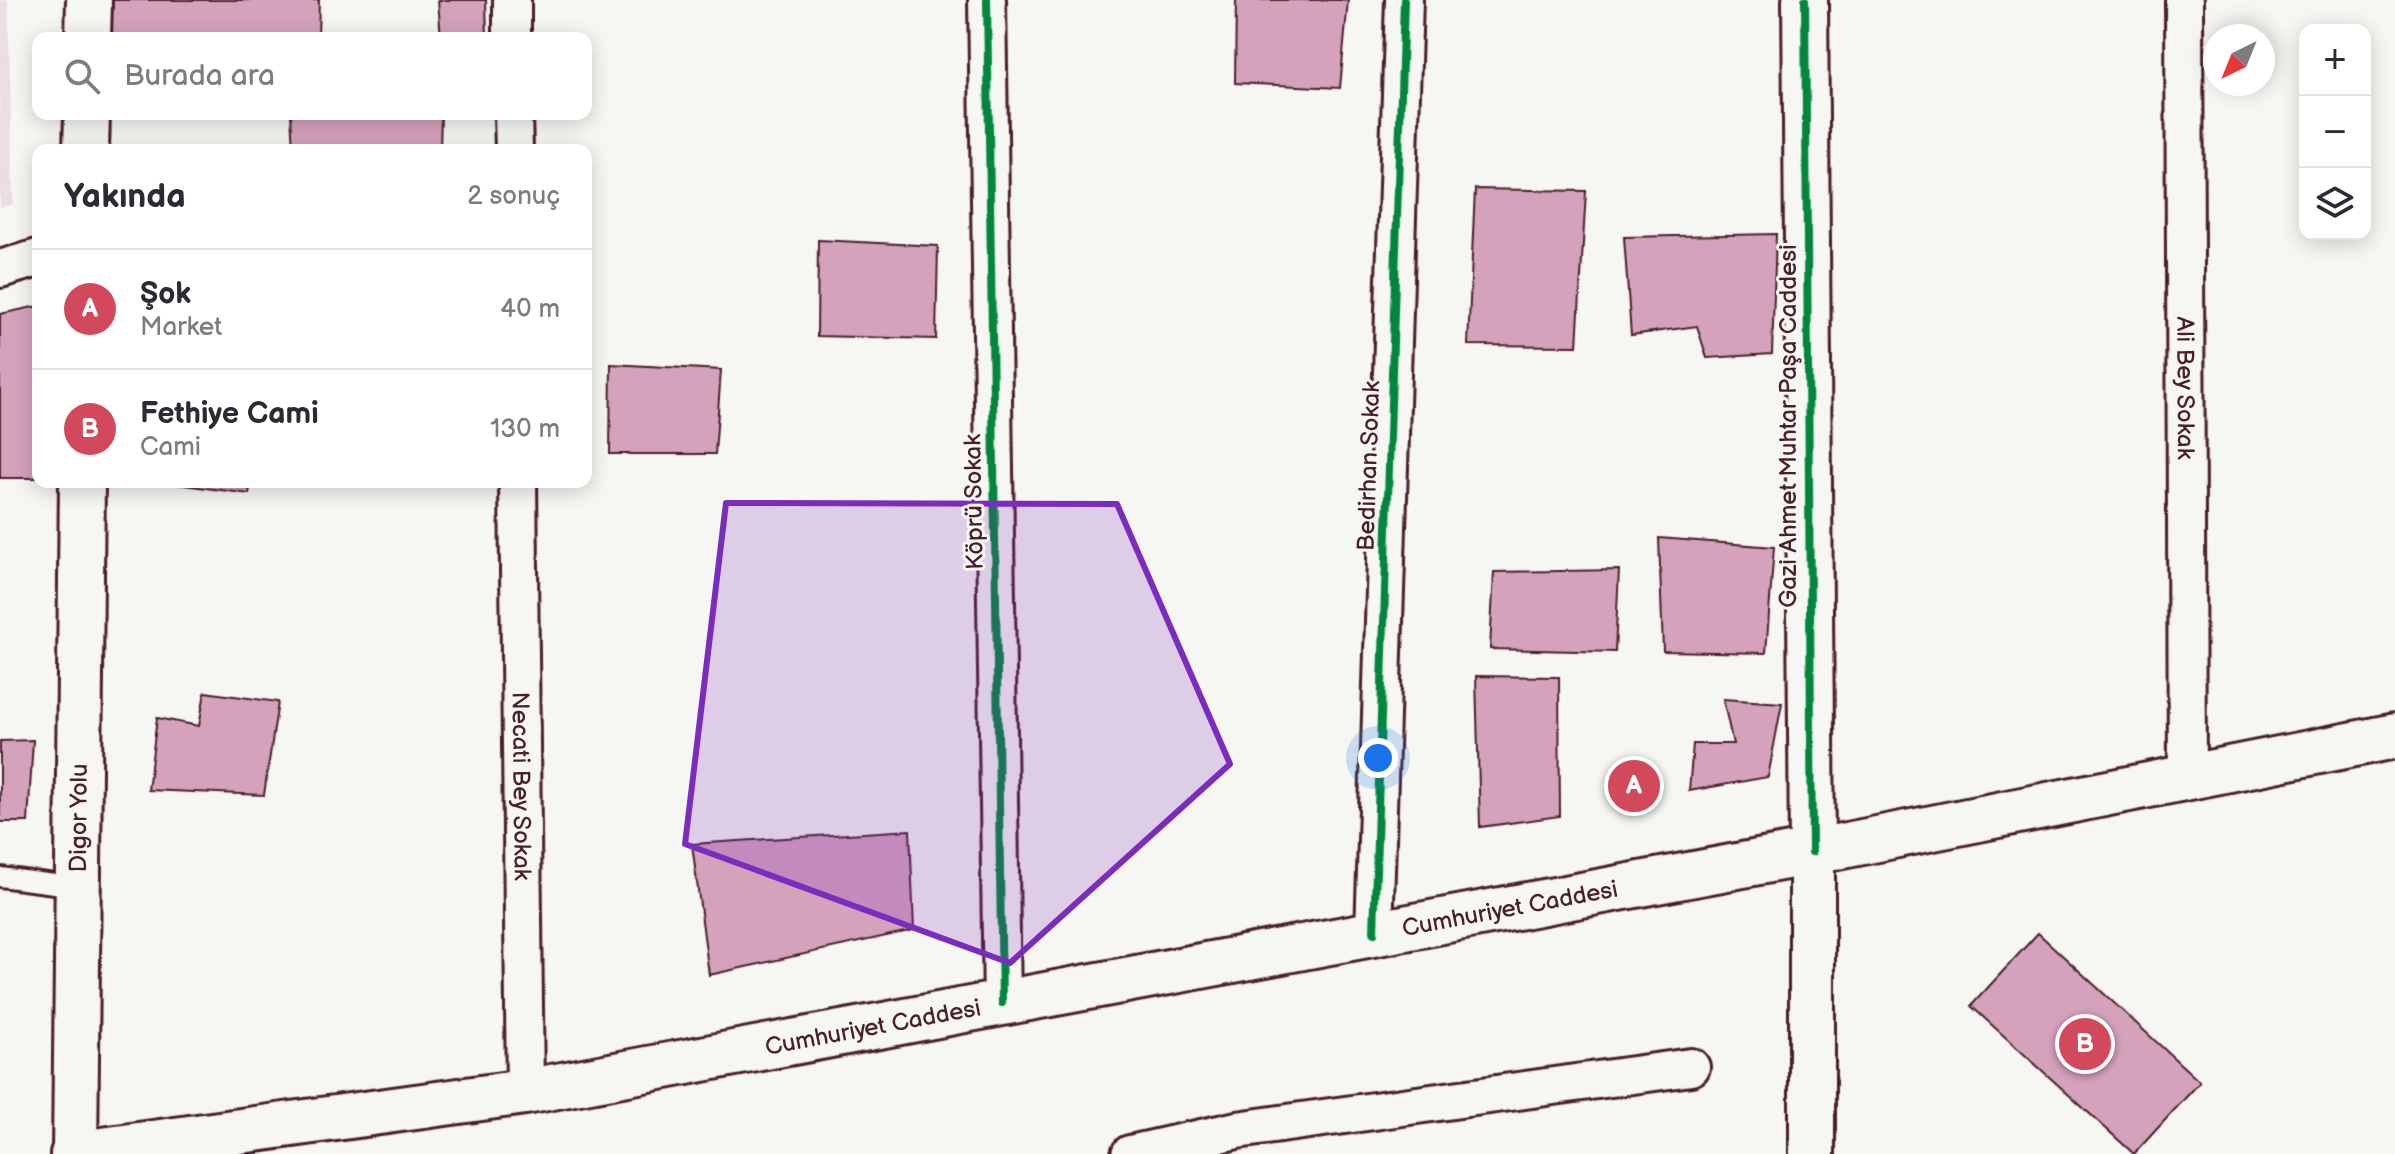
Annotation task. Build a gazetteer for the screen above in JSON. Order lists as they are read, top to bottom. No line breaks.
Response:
{"streets":{"main road":["Gazi Ahmet Muhtar Paşa Caddesi","Digor Yolu","Cumhuriyet Caddesi"],"street":["Ali Bey Sokak","Bedirhan Sokak","Köprü Sokak","Necati Bey Sokak"]},"crossings":[["Ali Bey Sokak","Cumhuriyet Caddesi"],["Gazi Ahmet Muhtar Paşa Caddesi","Cumhuriyet Caddesi"],["Bedirhan Sokak","Cumhuriyet Caddesi"],["Köprü Sokak","Cumhuriyet Caddesi"],["Necati Bey Sokak","Cumhuriyet Caddesi"],["Digor Yolu","Cumhuriyet Caddesi"]],"north":"bottom left","page":{"map_buttons":["+","−"],"search":"Burada ara","heading":["Yakında","2 sonuç"],"list":[{"mark":"A","name":"Şok","note":"Market","value":"40 m"},{"mark":"B","name":"Fethiye Cami","note":"Cami","value":"130 m"}],"pins":["A","B"]}}
